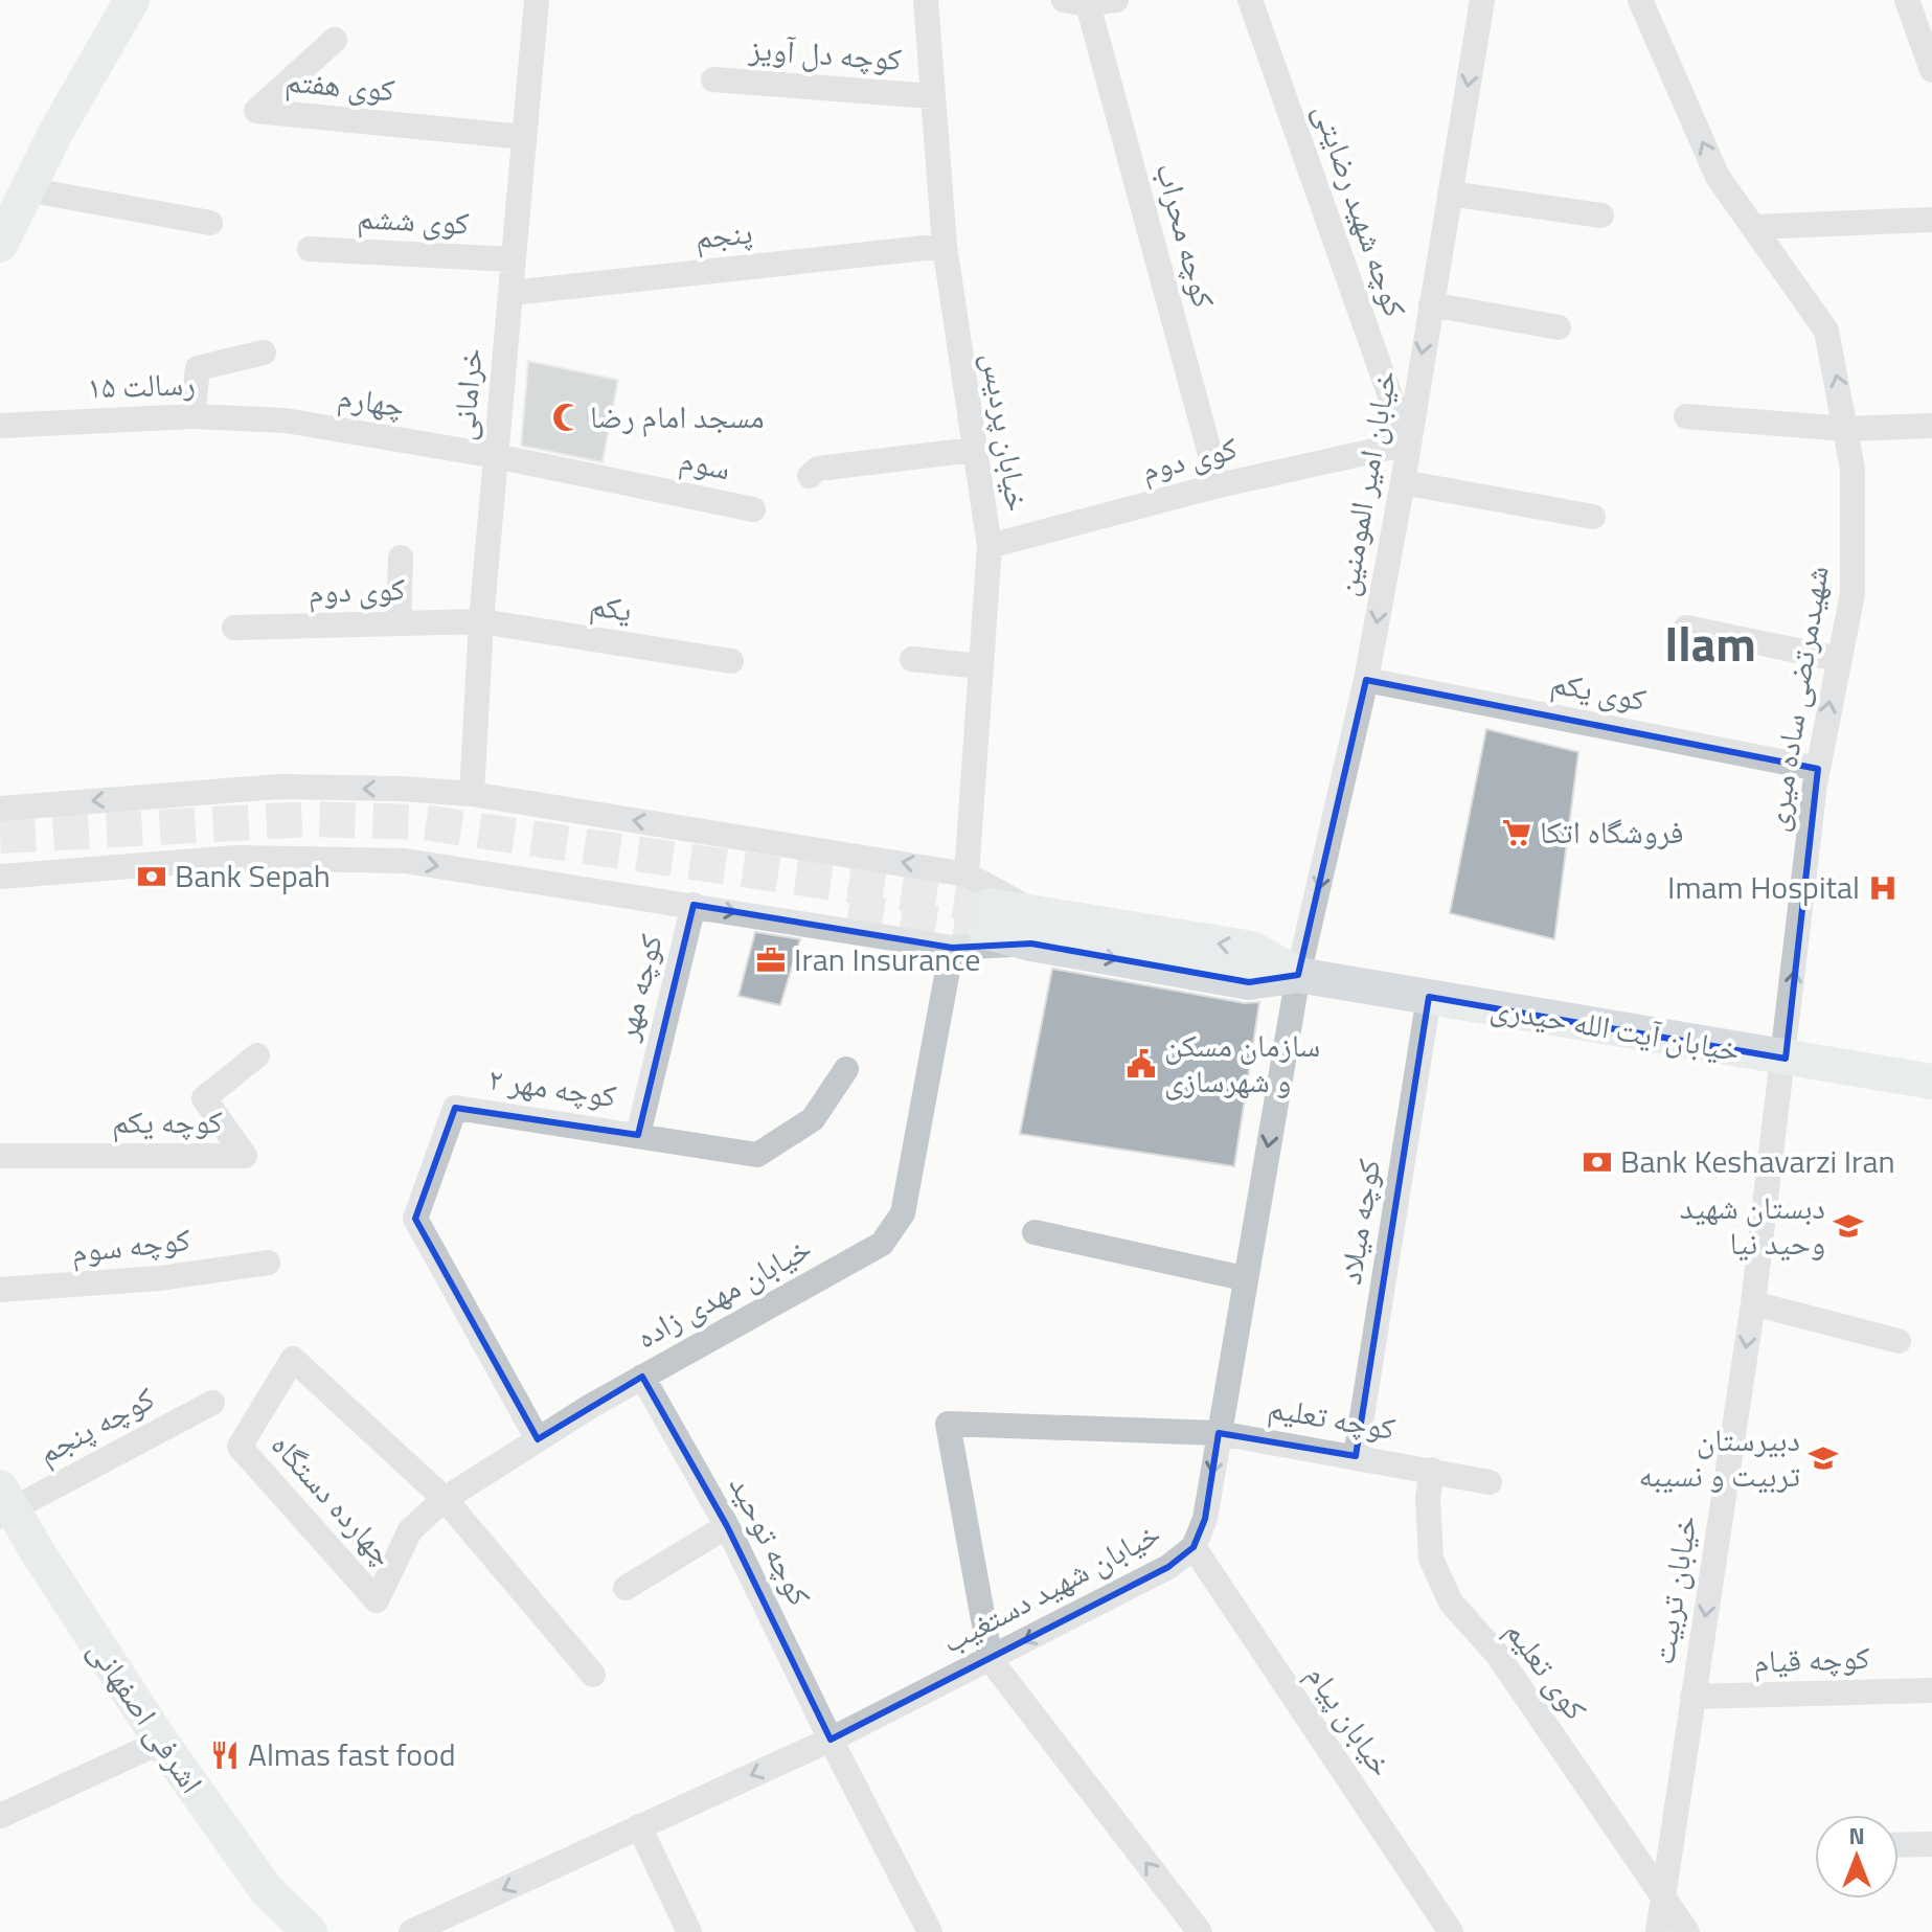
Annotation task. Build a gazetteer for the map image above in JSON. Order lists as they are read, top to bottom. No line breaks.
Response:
{"streets":{"main road":["خیابان آیت الله حیدری","اشرفی اصفهانی"],"street":["کوچه دل آویز","کوی هفتم","کوچه شهید رضایتی","کوی ششم","پنجم","کوچه محراب","رسالت ۱۵","خرامانی","چهارم","خیابان پردیس","کوی دوم","سوم","خیابان امیر المومنین","یکم","کوی یکم","شهیدمرتضی ساده میری","کوچه مهر","کوچه مهر ۲","کوچه یکم","کوچه میلاد","کوچه سوم","خیابان مهدی زاده","کوچه تعلیم","کوچه پنجم","چهارده دستگاه","کوچه توحید","خیابان شهید دستغیب","خیابان تربیت","کوچه قیام","کوی تعلیم","خیابان پیام"]},"crossings":[["کوچه دل آویز","خیابان پردیس"],["کوی هفتم","خرامانی"],["کوچه شهید رضایتی","کوی دوم"],["کوچه شهید رضایتی","خیابان امیر المومنین"],["کوی ششم","خرامانی"],["پنجم","خرامانی"],["پنجم","خیابان پردیس"],["کوچه محراب","کوی دوم"],["رسالت ۱۵","چهارم"],["خرامانی","چهارم"],["خرامانی","کوی دوم"],["خرامانی","سوم"],["خرامانی","یکم"],["چهارم","سوم"],["خیابان پردیس","کوی دوم"],["کوی دوم","خیابان امیر المومنین"],["کوی دوم","یکم"],["خیابان امیر المومنین","کوی یکم"],["خیابان امیر المومنین","خیابان آیت الله حیدری"],["خیابان امیر المومنین","خیابان شهید دستغیب"],["کوی یکم","شهیدمرتضی ساده میری"],["شهیدمرتضی ساده میری","خیابان آیت الله حیدری"],["شهیدمرتضی ساده میری","خیابان تربیت"],["کوچه مهر","کوچه مهر ۲"],["خیابان آیت الله حیدری","کوچه میلاد"],["خیابان آیت الله حیدری","خیابان شهید دستغیب"],["خیابان آیت الله حیدری","خیابان تربیت"],["کوچه مهر ۲","خیابان مهدی زاده"],["کوچه میلاد","کوچه تعلیم"],["خیابان مهدی زاده","چهارده دستگاه"],["خیابان مهدی زاده","کوچه توحید"],["کوچه تعلیم","خیابان شهید دستغیب"],["کوچه تعلیم","کوی تعلیم"],["کوچه پنجم","اشرفی اصفهانی"],["کوچه توحید","خیابان شهید دستغیب"],["خیابان شهید دستغیب","خیابان پیام"],["خیابان تربیت","کوچه قیام"],["خیابان تربیت","کوی تعلیم"]],"one_way":["خیابان امیر المومنین","شهیدمرتضی ساده میری","خیابان شهید دستغیب","خیابان تربیت"],"districts":["Ilam"],"places":{"mosque":["مسجد امام رضا"],"supermarket":["فروشگاه اتکا"],"bank":["Bank Sepah","Bank Keshavarzi Iran"],"hospital":["Imam Hospital"],"office":["Iran Insurance"],"public building":["سازمان مسکن و شهرسازی"],"school or university":["دبستان شهید وحید نیا","دبیرستان تربیت و نسیبه"],"restaurant":["Almas fast food"]},"north":"top"}
